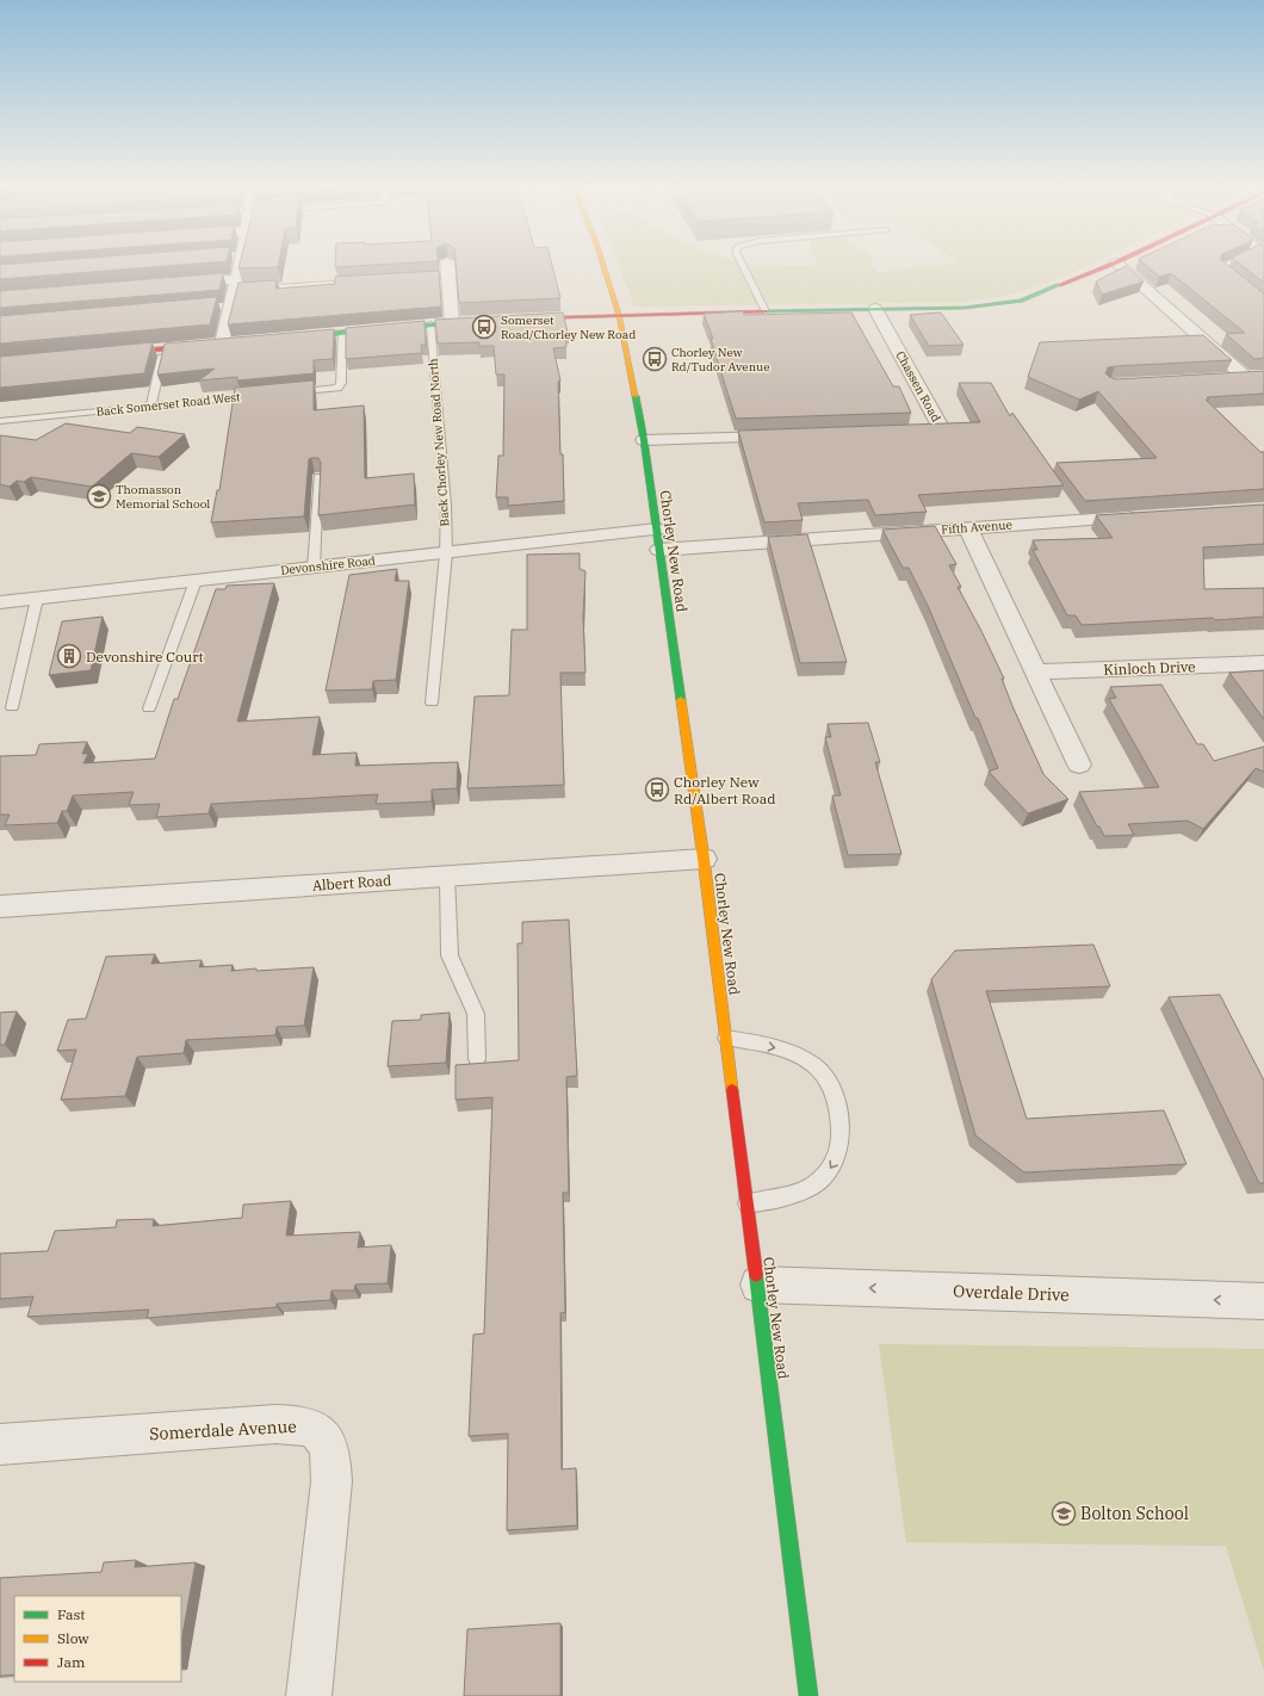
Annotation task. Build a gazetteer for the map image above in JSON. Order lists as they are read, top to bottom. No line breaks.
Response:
{"streets":{"main road":["Chorley New Road"],"street":["Chassen Road","Fifth Avenue","Devonshire Road","Kinloch Drive","Albert Road","Overdale Drive","Somerdale Avenue"],"lane":["Back Somerset Road West","Back Chorley New Road North"]},"crossings":[["Back Chorley New Road North","Devonshire Road"],["Fifth Avenue","Chorley New Road"],["Chorley New Road","Devonshire Road"],["Chorley New Road","Albert Road"],["Chorley New Road","Overdale Drive"]],"one_way":["Overdale Drive"],"places":{"bus stop":["Somerset Road/Chorley New Road","Chorley New Rd/Tudor Avenue","Chorley New Rd/Albert Road"],"school or university":["Thomasson Memorial School","Bolton School"],"building":["Devonshire Court"]},"legend":["Fast","Slow","Jam"]}
